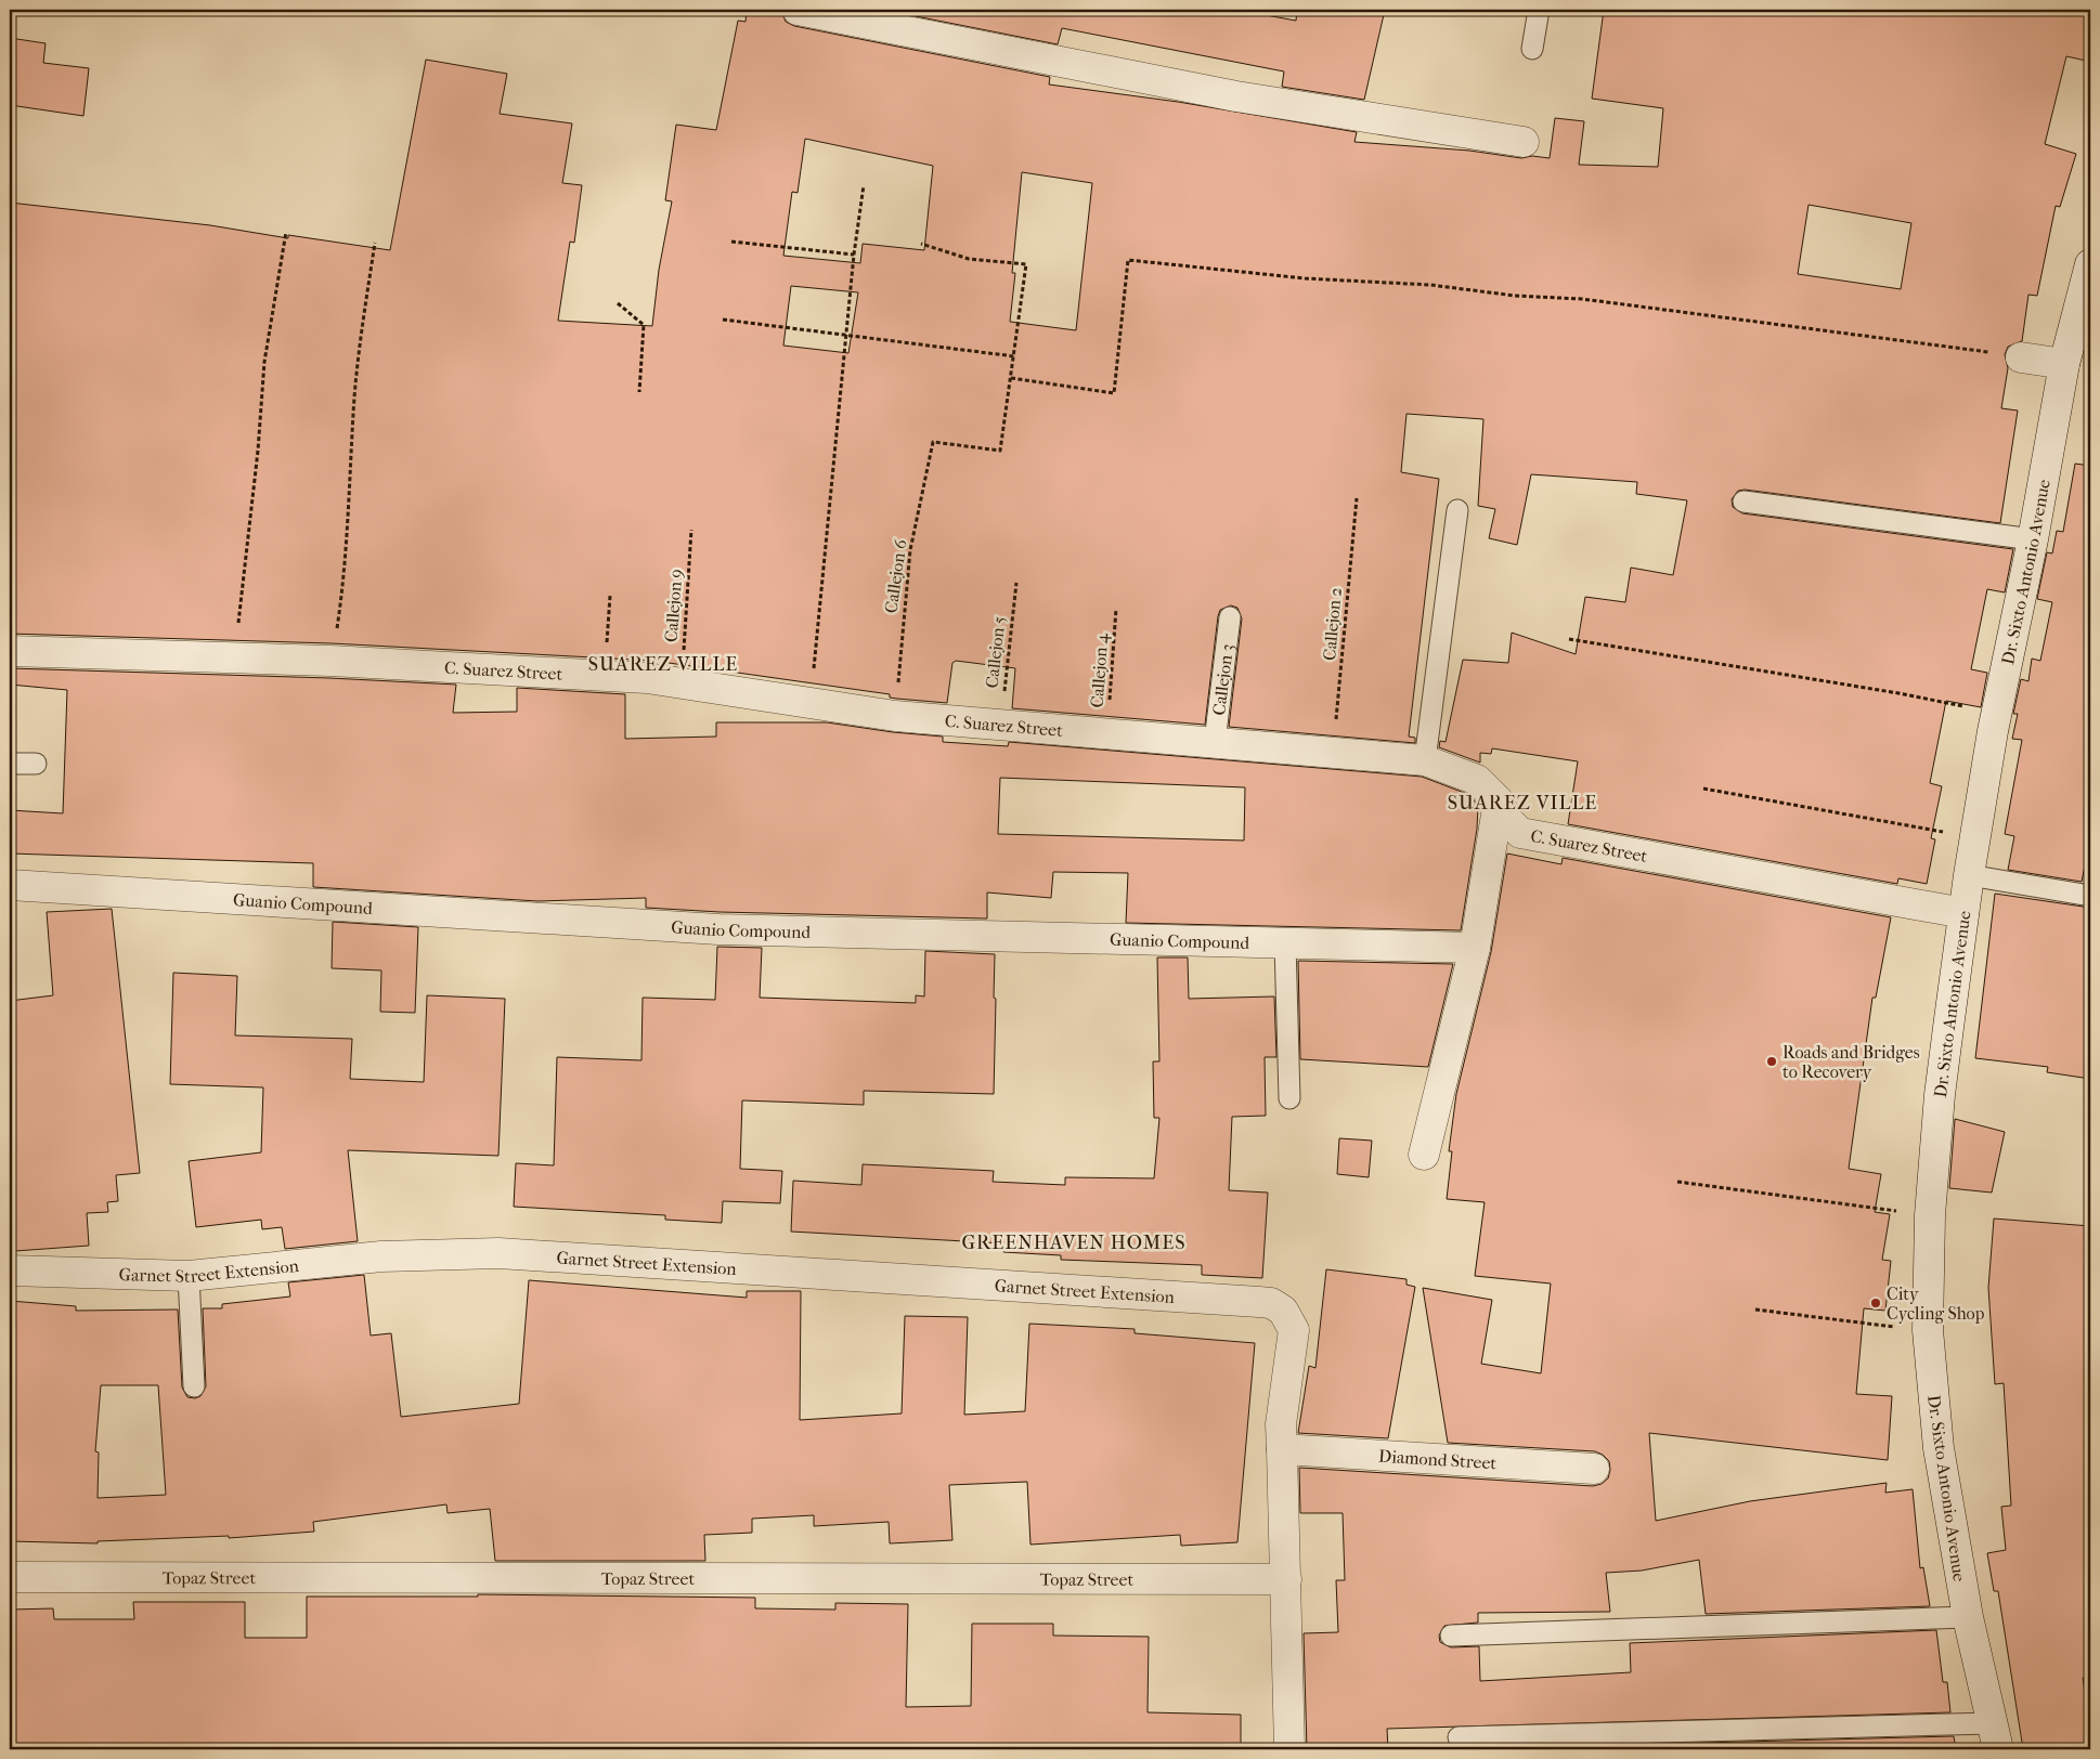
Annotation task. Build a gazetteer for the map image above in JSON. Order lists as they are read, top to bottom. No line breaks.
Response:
{"streets":{"street":["Dr. Sixto Antonio Avenue","C. Suarez Street","Guanio Compound","Garnet Street Extension","Diamond Street","Topaz Street"],"lane":["Callejon 3"],"path":["Callejon 6","Callejon 9","Callejon 2","Callejon 5","Callejon 4"]},"crossings":[["Dr. Sixto Antonio Avenue","C. Suarez Street"],["Callejon 6","C. Suarez Street"],["Callejon 9","C. Suarez Street"],["Callejon 2","C. Suarez Street"],["Callejon 5","C. Suarez Street"],["C. Suarez Street","Callejon 4"],["C. Suarez Street","Callejon 3"],["Garnet Street Extension","Diamond Street"]],"districts":["SUAREZ VILLE","SUAREZ VILLE","GREENHAVEN HOMES"],"places":["Roads and Bridges to Recovery","City Cycling Shop"]}
